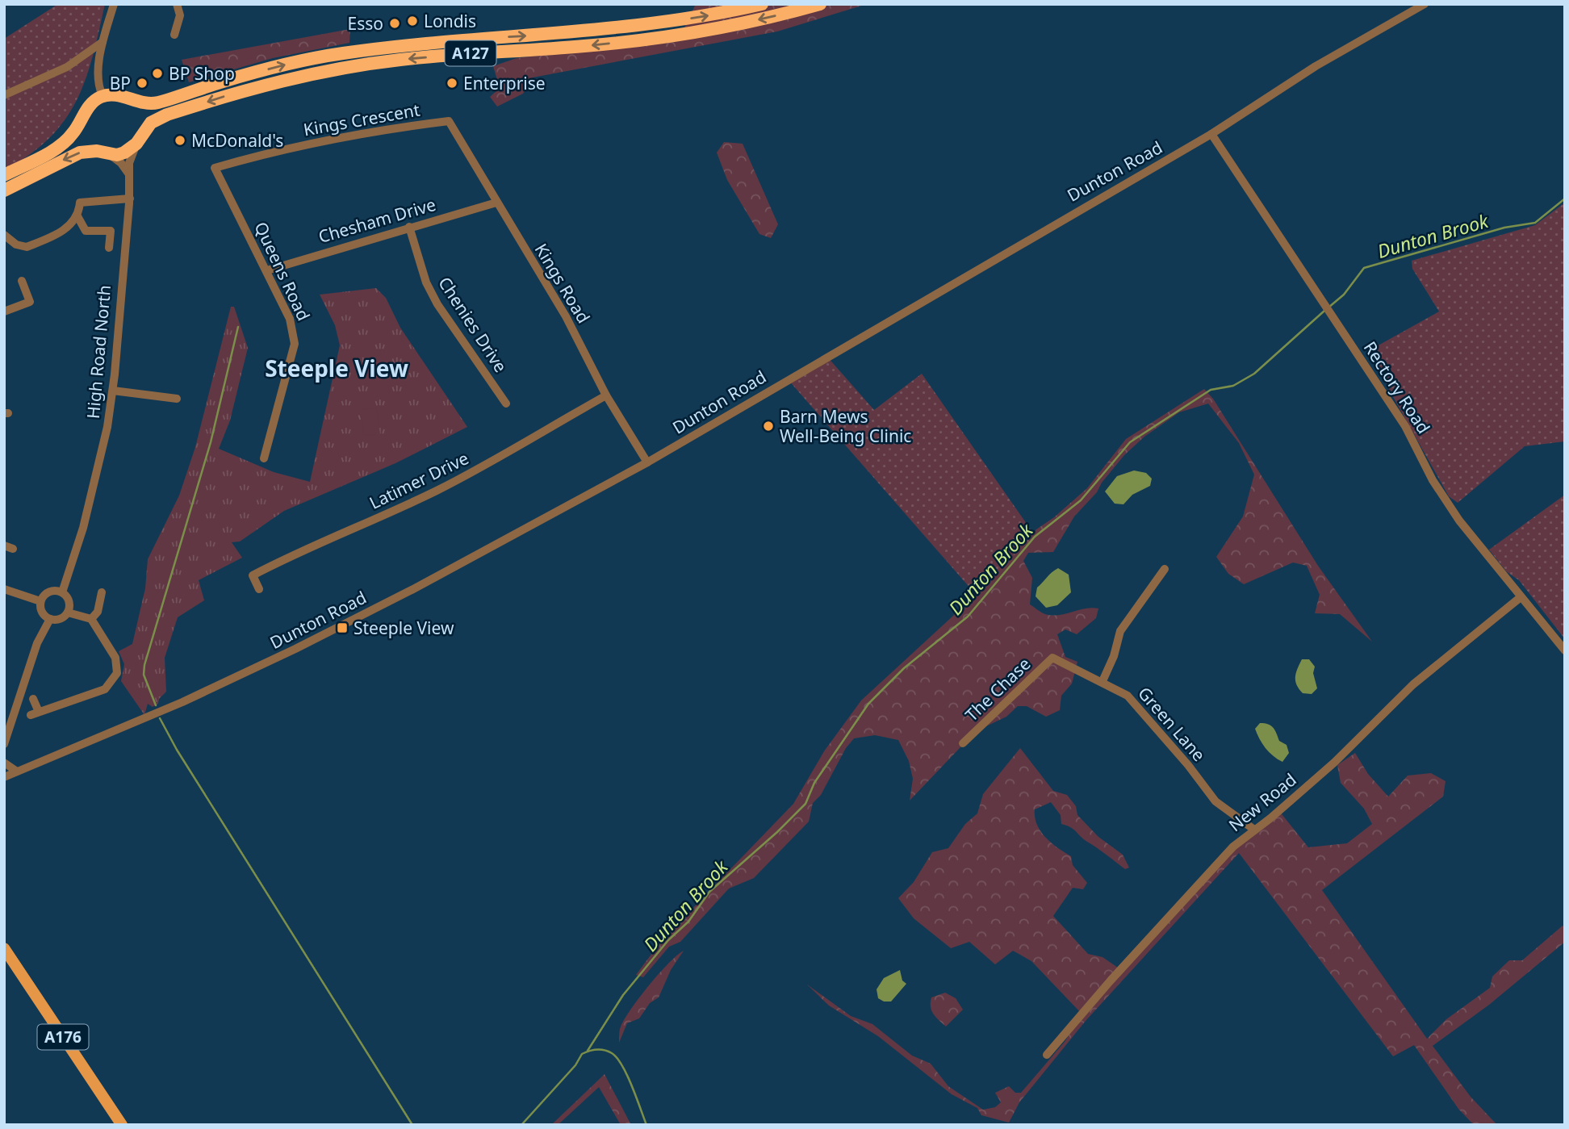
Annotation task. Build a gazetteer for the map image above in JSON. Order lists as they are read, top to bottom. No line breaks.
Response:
{"streets":{"highway":["A127"],"main road":["A176"],"street":["Kings Crescent","Dunton Road","Chesham Drive","Queens Road","Kings Road","Chenies Drive","High Road North","Rectory Road","Latimer Drive","The Chase","Green Lane","New Road"]},"crossings":[["A127","High Road North"],["Kings Crescent","Queens Road"],["Kings Crescent","Kings Road"],["Dunton Road","Kings Road"],["Dunton Road","Rectory Road"],["Chesham Drive","Queens Road"],["Chesham Drive","Kings Road"],["Chesham Drive","Chenies Drive"],["Kings Road","Latimer Drive"],["Rectory Road","New Road"],["The Chase","Green Lane"],["Green Lane","New Road"]],"districts":["Steeple View"],"water":["Dunton Brook"],"places":{"other":["Londis","Esso","BP Shop","BP","Enterprise","McDonald's","Barn Mews Well-Being Clinic"],"transit":["Steeple View"]}}
